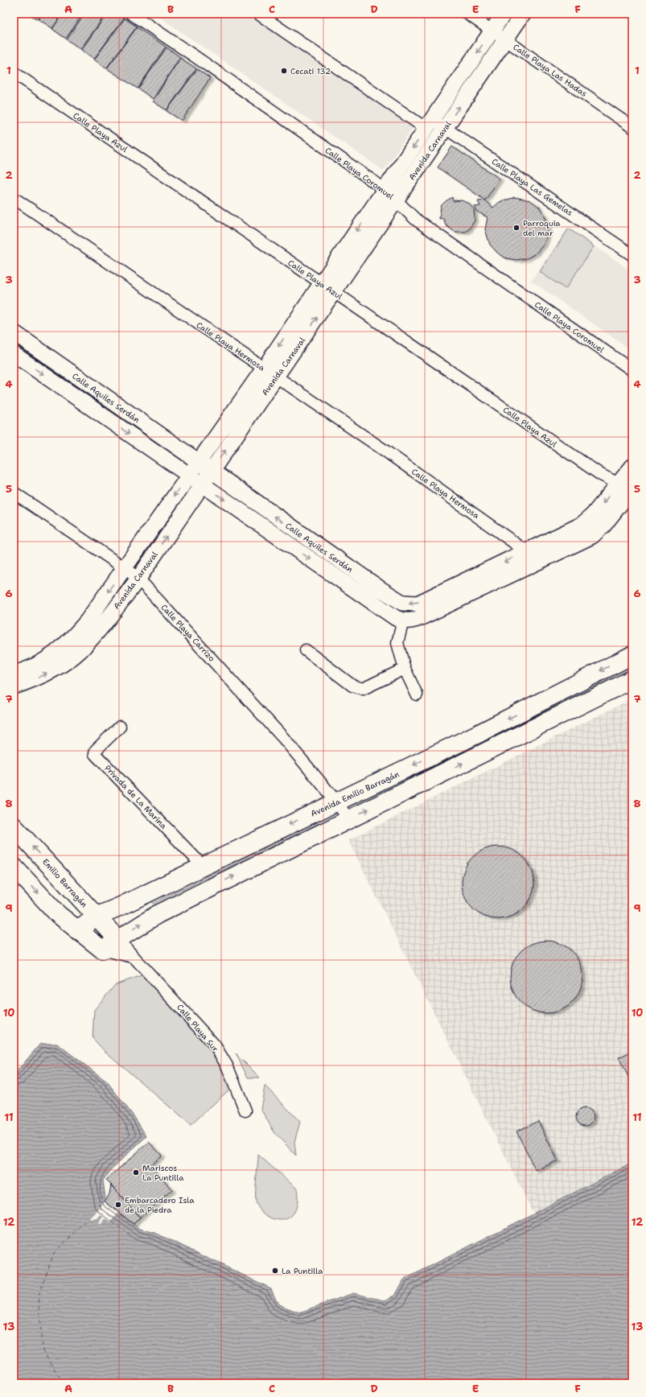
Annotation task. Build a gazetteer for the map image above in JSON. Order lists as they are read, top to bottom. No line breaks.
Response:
{"streets":{"main road":["Avenida Emilio Barragán","Emilio Barragán"],"street":["Calle Playa Las Hadas","Calle Playa Azul","Avenida Carnaval","Calle Playa Coromuel","Calle Playa Las Gemelas","Calle Playa Hermosa","Calle Aquiles Serdán","Calle Playa Carrizo","Privada de La Marina","Calle Playa Sur"]},"crossings":[["Calle Playa Las Hadas","Avenida Carnaval"],["Calle Playa Azul","Avenida Carnaval"],["Calle Playa Azul","Calle Aquiles Serdán"],["Avenida Carnaval","Calle Playa Coromuel"],["Avenida Carnaval","Calle Playa Las Gemelas"],["Avenida Carnaval","Calle Playa Hermosa"],["Avenida Carnaval","Calle Aquiles Serdán"],["Avenida Carnaval","Calle Playa Carrizo"],["Calle Playa Hermosa","Calle Aquiles Serdán"],["Calle Playa Carrizo","Avenida Emilio Barragán"],["Avenida Emilio Barragán","Privada de La Marina"],["Avenida Emilio Barragán","Emilio Barragán"],["Emilio Barragán","Calle Playa Sur"]],"places":["Cecati 132","Parroquia del mar","Mariscos La Puntilla","Embarcadero Isla de la Piedra","La Puntilla"],"grid":{"columns":["A","B","C","D","E","F"],"rows":["1","2","3","4","5","6","7","8","9","10","11","12","13"]}}
